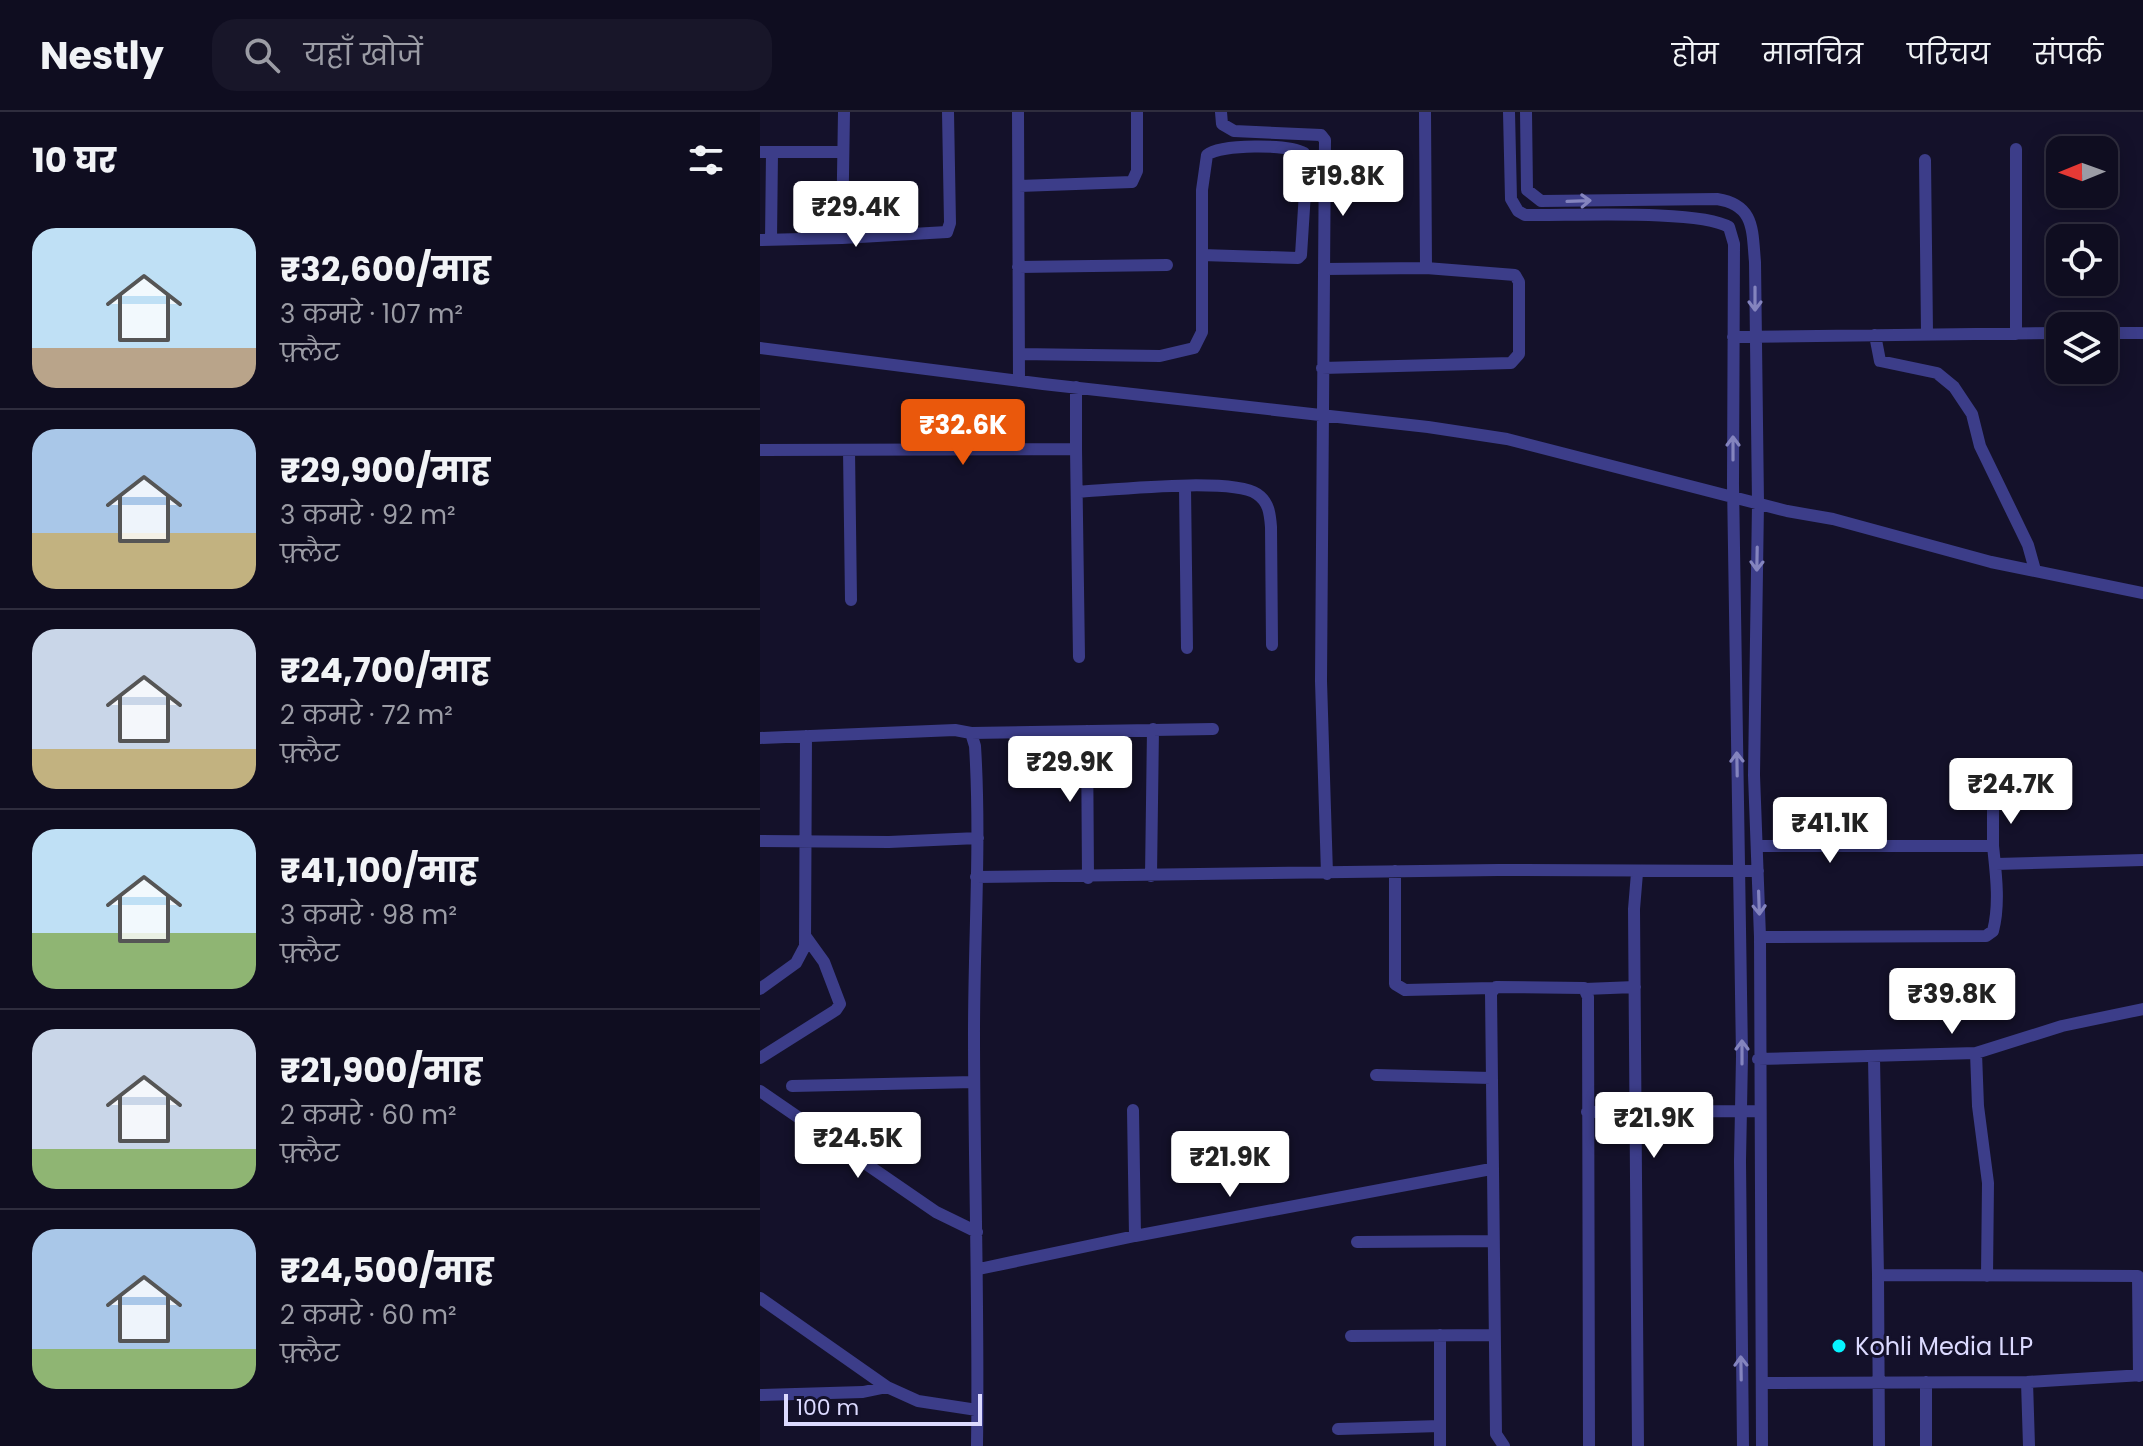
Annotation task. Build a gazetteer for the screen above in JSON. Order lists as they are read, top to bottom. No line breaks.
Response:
{"places":["Kohli Media LLP"],"scale_bar":"100 m","north":"left","page":{"header":"Nestly","search":"यहाँ खोजें","nav":["होम","मानचित्र","परिचय","संपर्क"],"heading":"10 घर","price":["₹19.8K","₹29.4K","₹32.6K","₹29.9K","₹24.7K","₹41.1K","₹39.8K","₹21.9K","₹24.5K","₹21.9K"],"list":[{"name":"₹32,600/माह","note":"3 कमरे · 107 m² · फ़्लैट"},{"name":"₹29,900/माह","note":"3 कमरे · 92 m² · फ़्लैट"},{"name":"₹24,700/माह","note":"2 कमरे · 72 m² · फ़्लैट"},{"name":"₹41,100/माह","note":"3 कमरे · 98 m² · फ़्लैट"},{"name":"₹21,900/माह","note":"2 कमरे · 60 m² · फ़्लैट"},{"name":"₹24,500/माह","note":"2 कमरे · 60 m² · फ़्लैट"}],"scale":"100 m"}}
